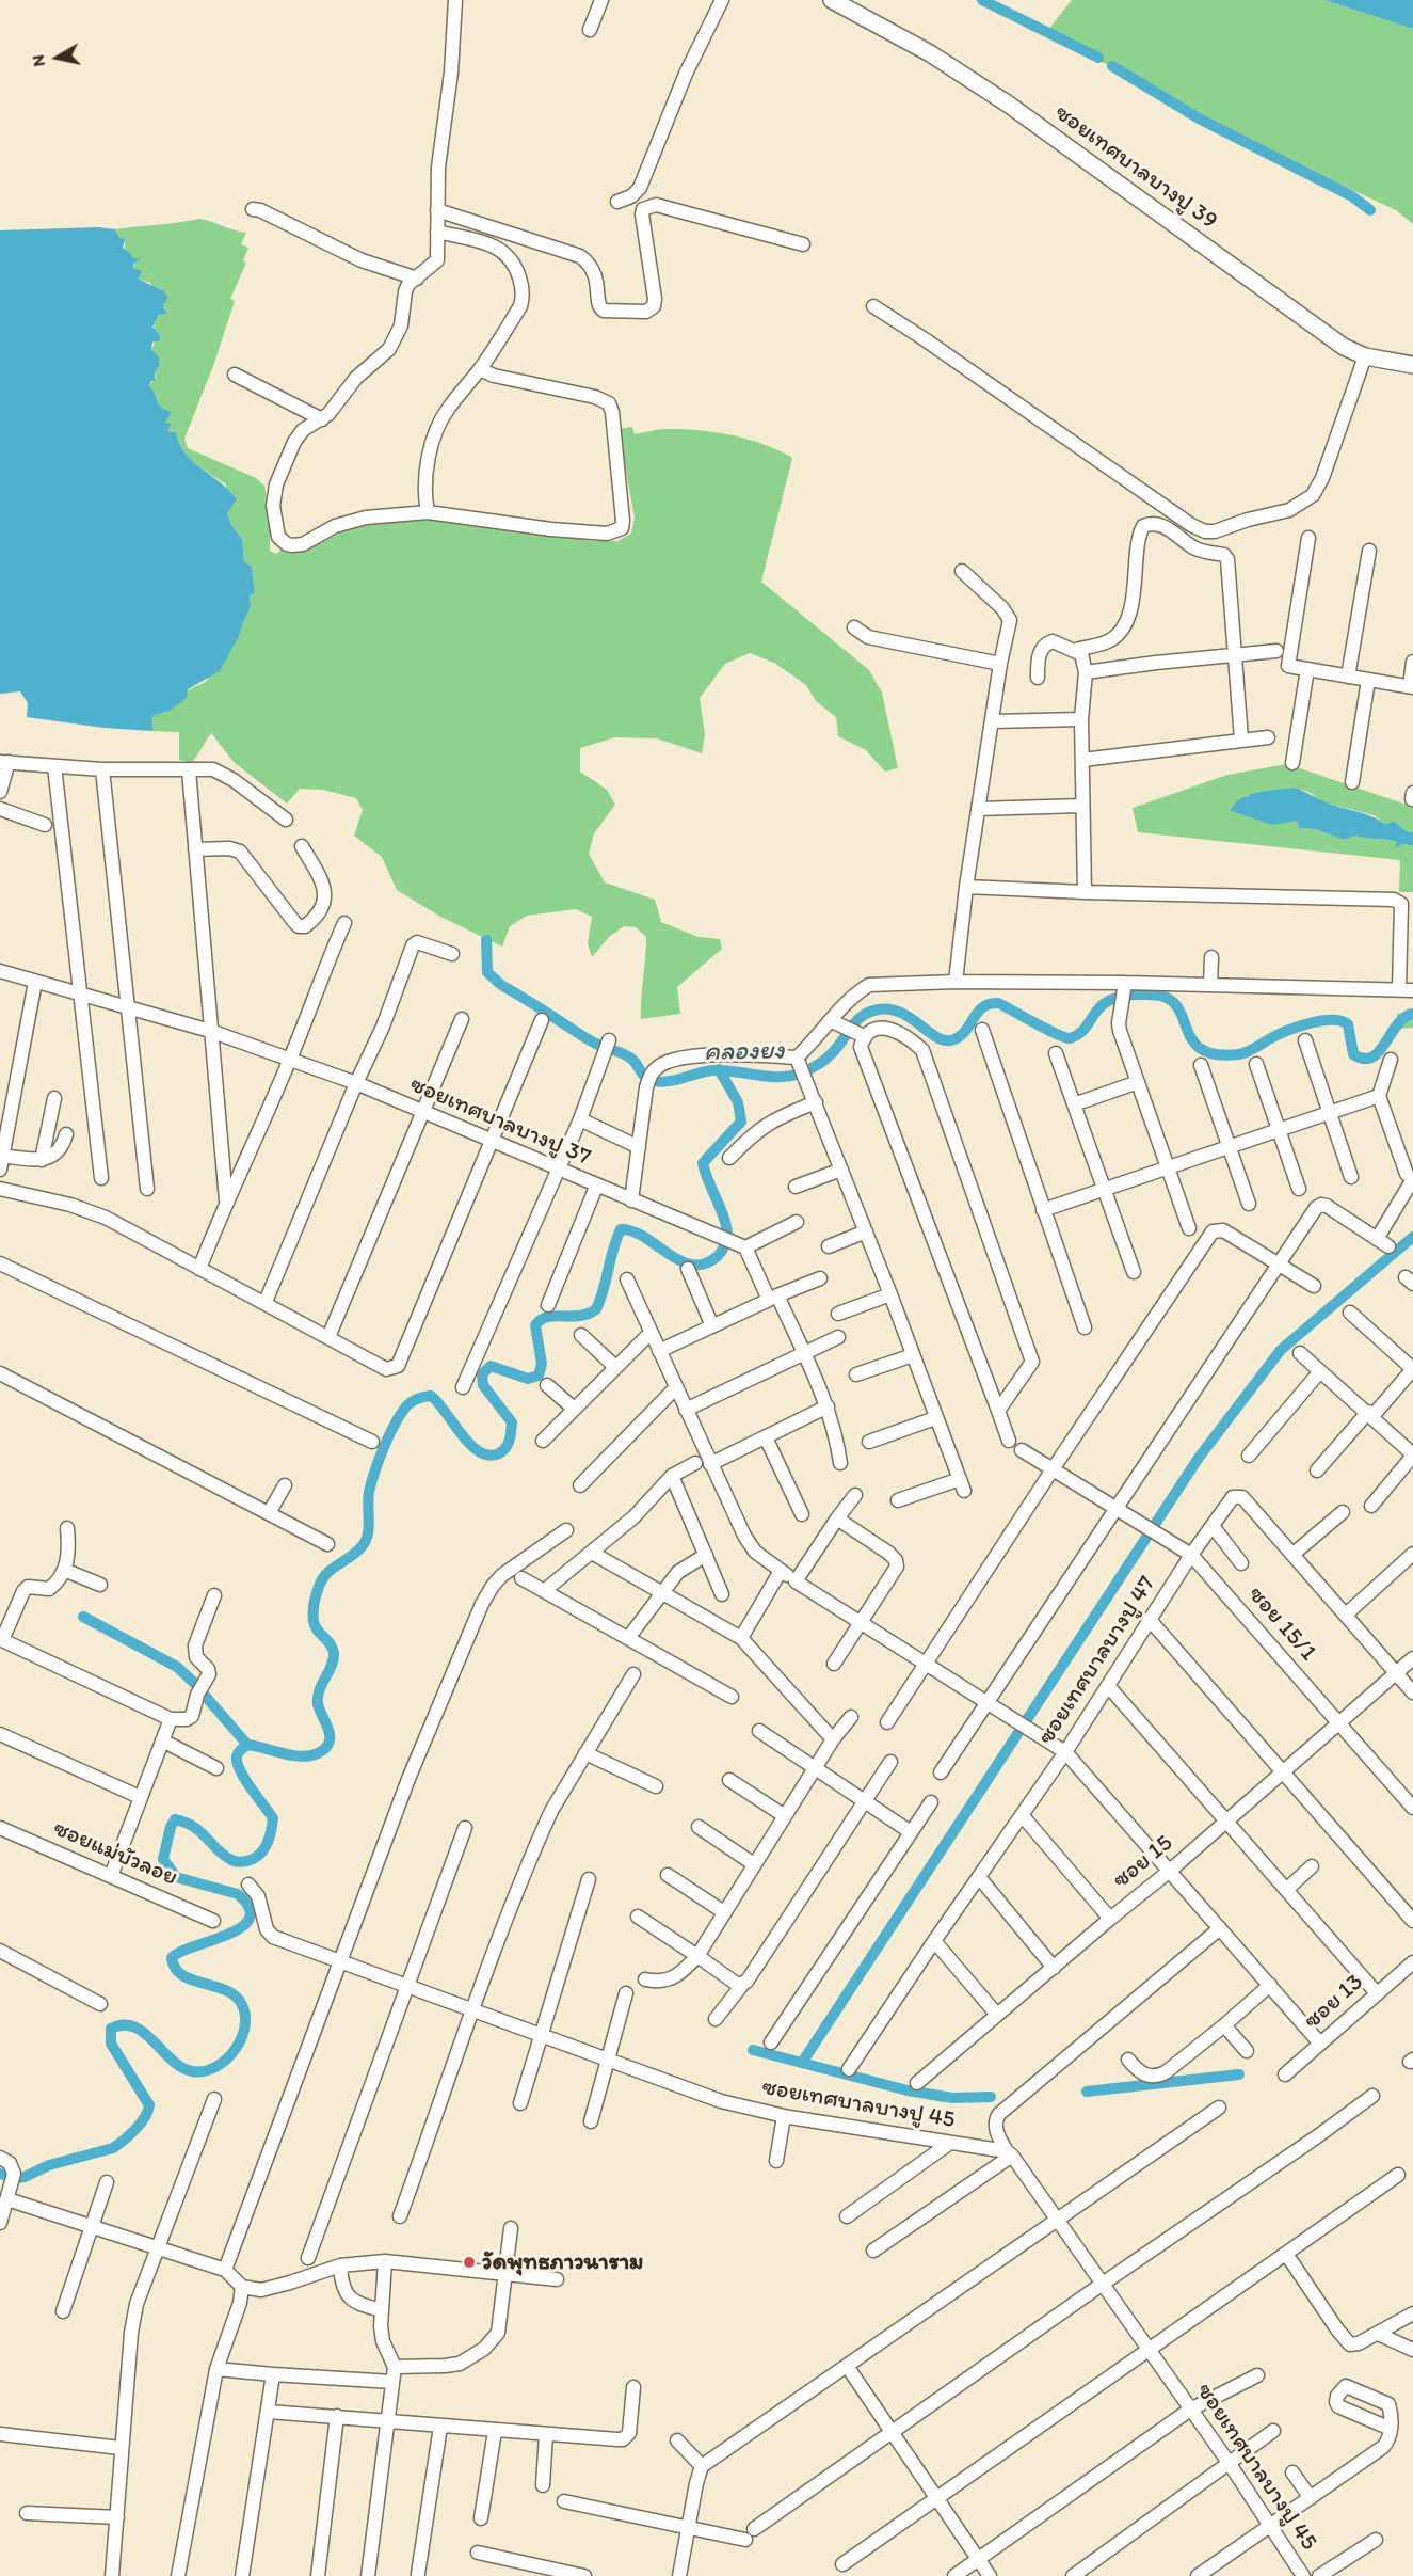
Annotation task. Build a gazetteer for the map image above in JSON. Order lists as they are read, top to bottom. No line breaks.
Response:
{"streets":{"street":["ซอยเทศบาลบางปู 39","ซอยเทศบาลบางปู 37","ซอย 15/1","ซอยเทศบาลบางปู 47","ซอยแม่บัวลอย","ซอย 15","ซอย 13","ซอยเทศบาลบางปู 45"]},"crossings":[["ซอย 15/1","ซอยเทศบาลบางปู 47"],["ซอย 15/1","ซอย 15"],["ซอยเทศบาลบางปู 47","ซอย 15"]],"water":["คลองยง"],"places":["วัดพุทธภาวนาราม"],"north":"left"}
